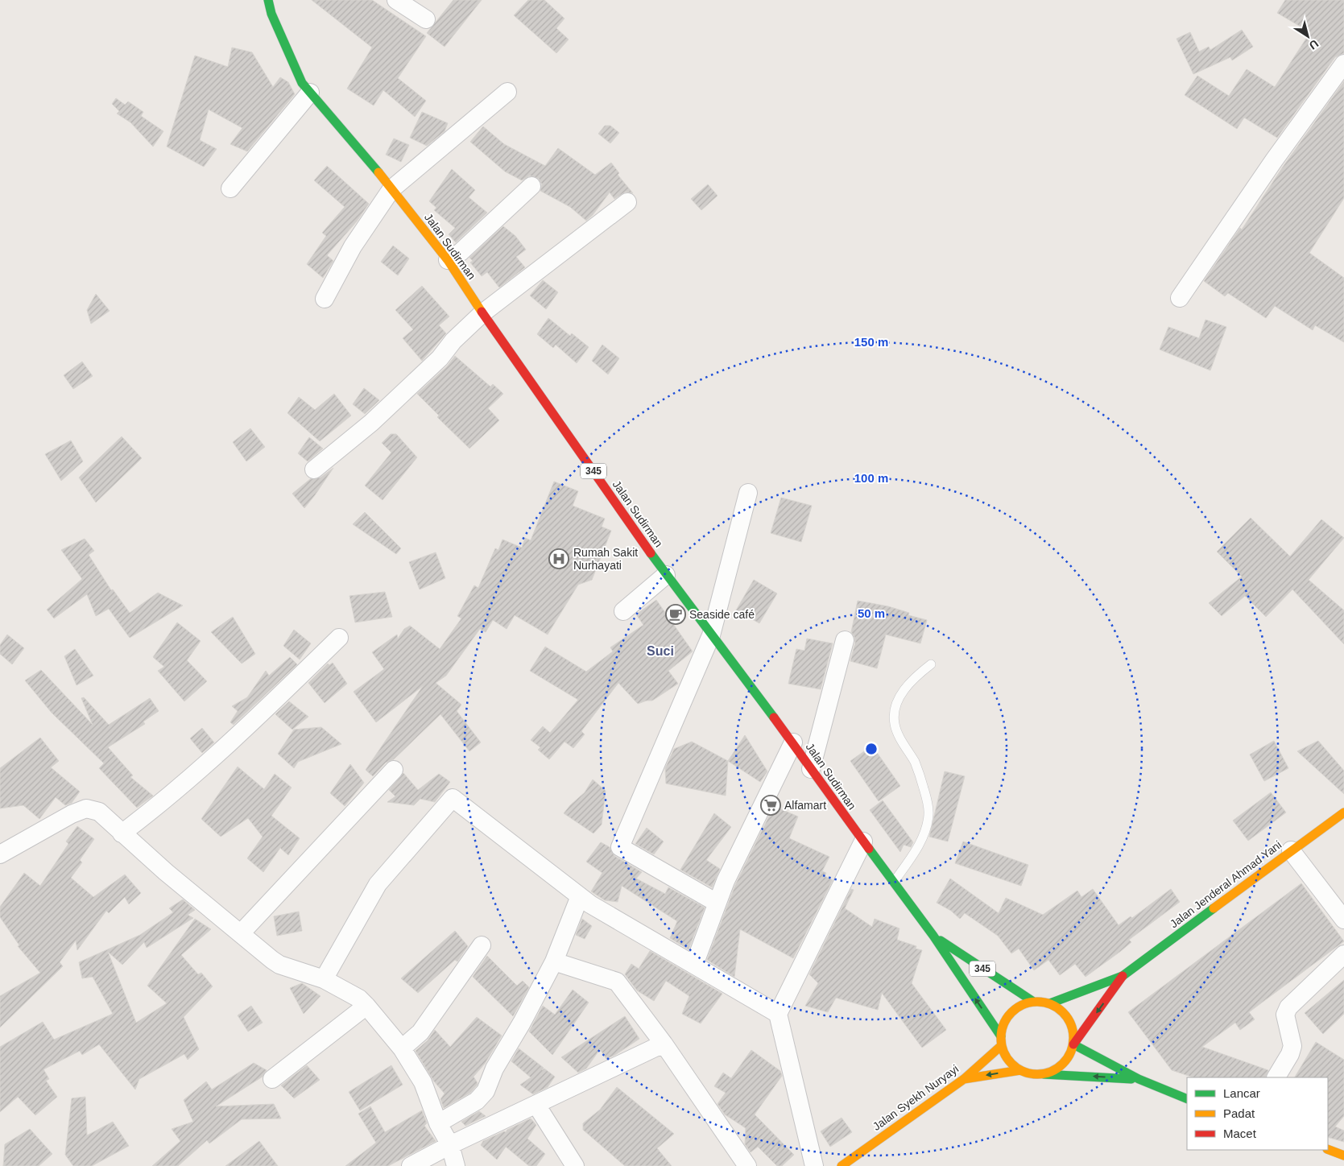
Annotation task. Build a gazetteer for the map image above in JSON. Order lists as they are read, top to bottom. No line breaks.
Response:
{"streets":{"main road":["Jalan Sudirman","345","Jalan Jenderal Ahmad Yani","Jalan Syekh Nuryayi"]},"crossings":[["Jalan Sudirman","Jalan Jenderal Ahmad Yani"],["Jalan Sudirman","Jalan Syekh Nuryayi"],["Jalan Jenderal Ahmad Yani","Jalan Syekh Nuryayi"]],"districts":["Suci"],"places":{"hospital":["Rumah Sakit Nurhayati"],"cafe":["Seaside café"],"supermarket":["Alfamart"]},"legend":["Lancar","Padat","Macet"],"north":"bottom right","rings":["150 m","100 m","50 m"]}
